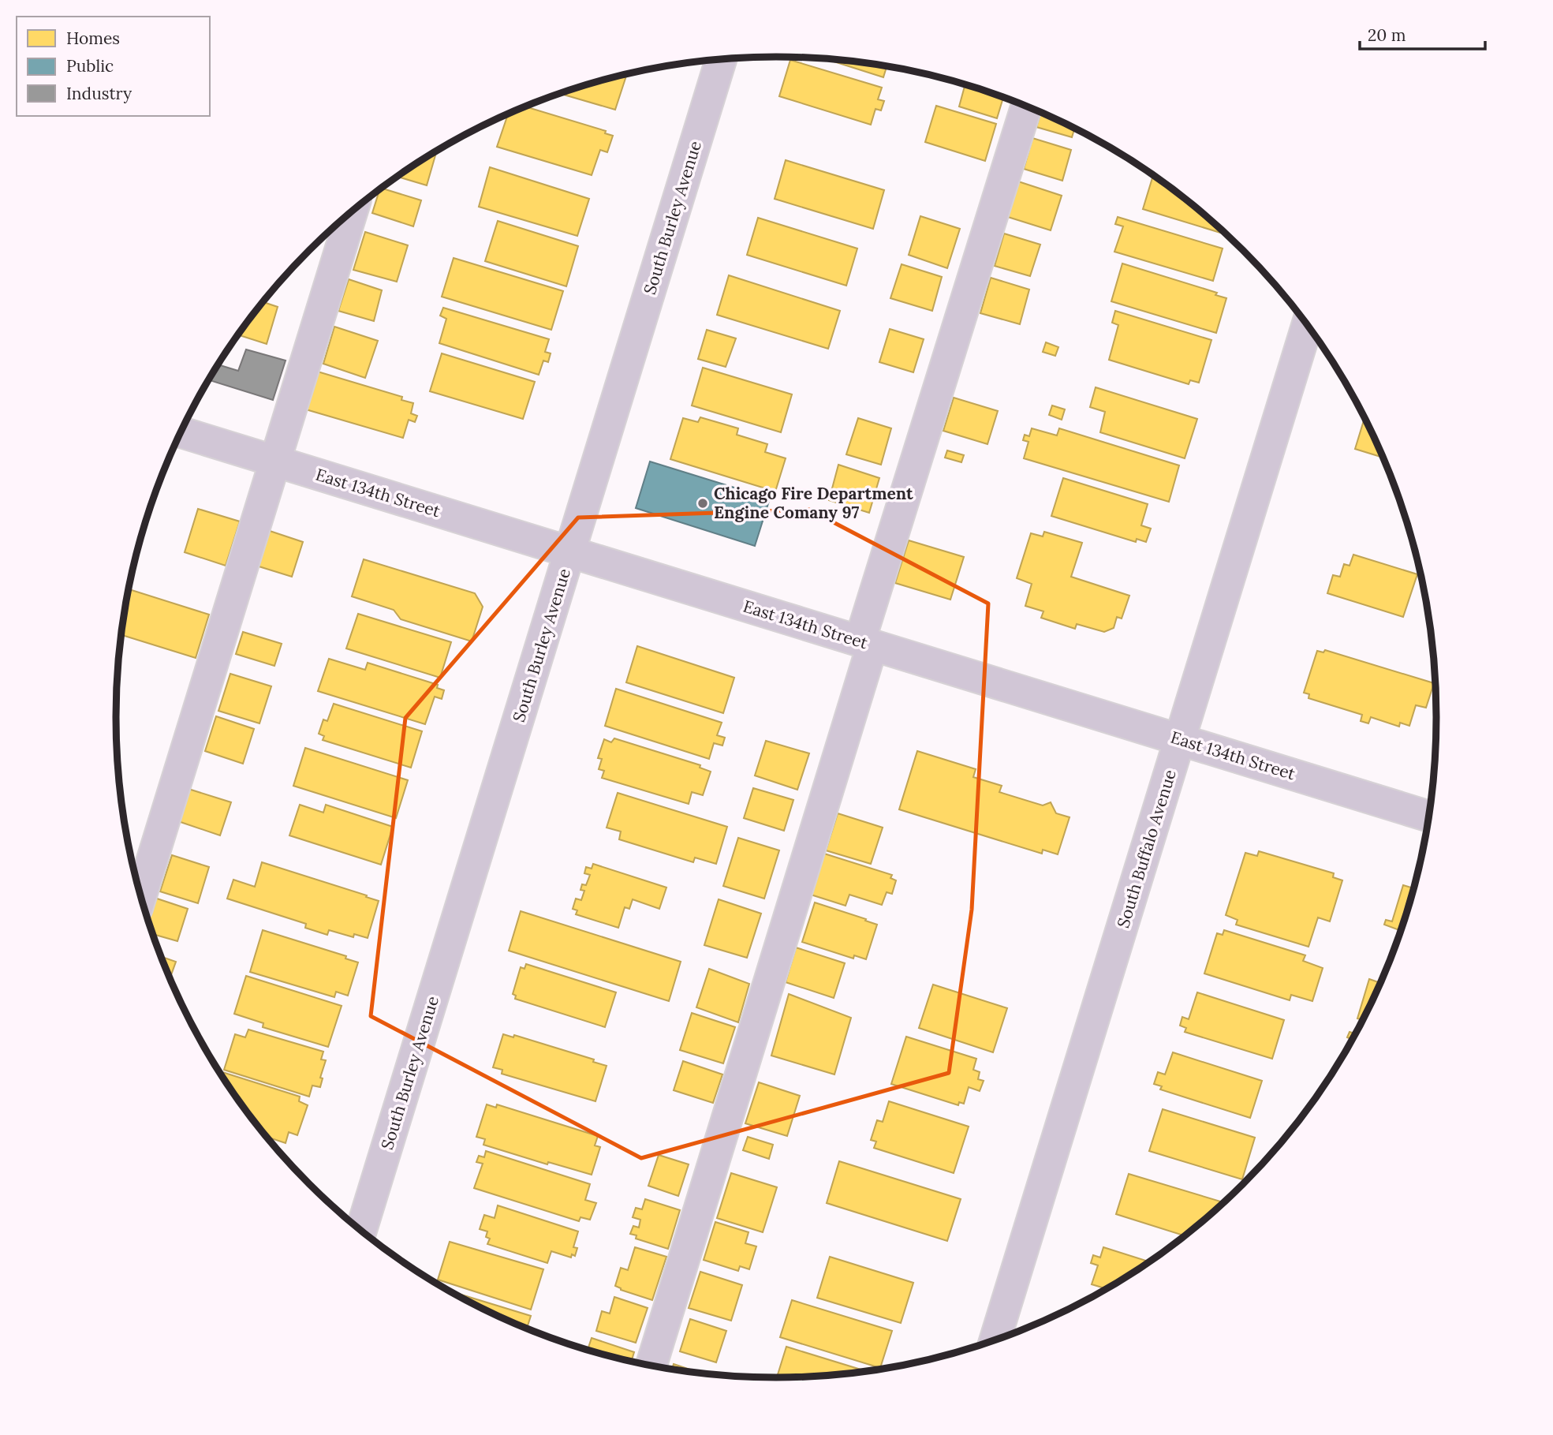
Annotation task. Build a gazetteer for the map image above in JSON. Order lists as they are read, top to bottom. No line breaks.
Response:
{"streets":{"street":["South Burley Avenue","East 134th Street","South Buffalo Avenue"]},"crossings":[["South Burley Avenue","East 134th Street"],["East 134th Street","South Buffalo Avenue"]],"places":["Chicago Fire Department Engine Comany 97"],"legend":["Homes","Public","Industry"],"scale_bar":"20 m"}
